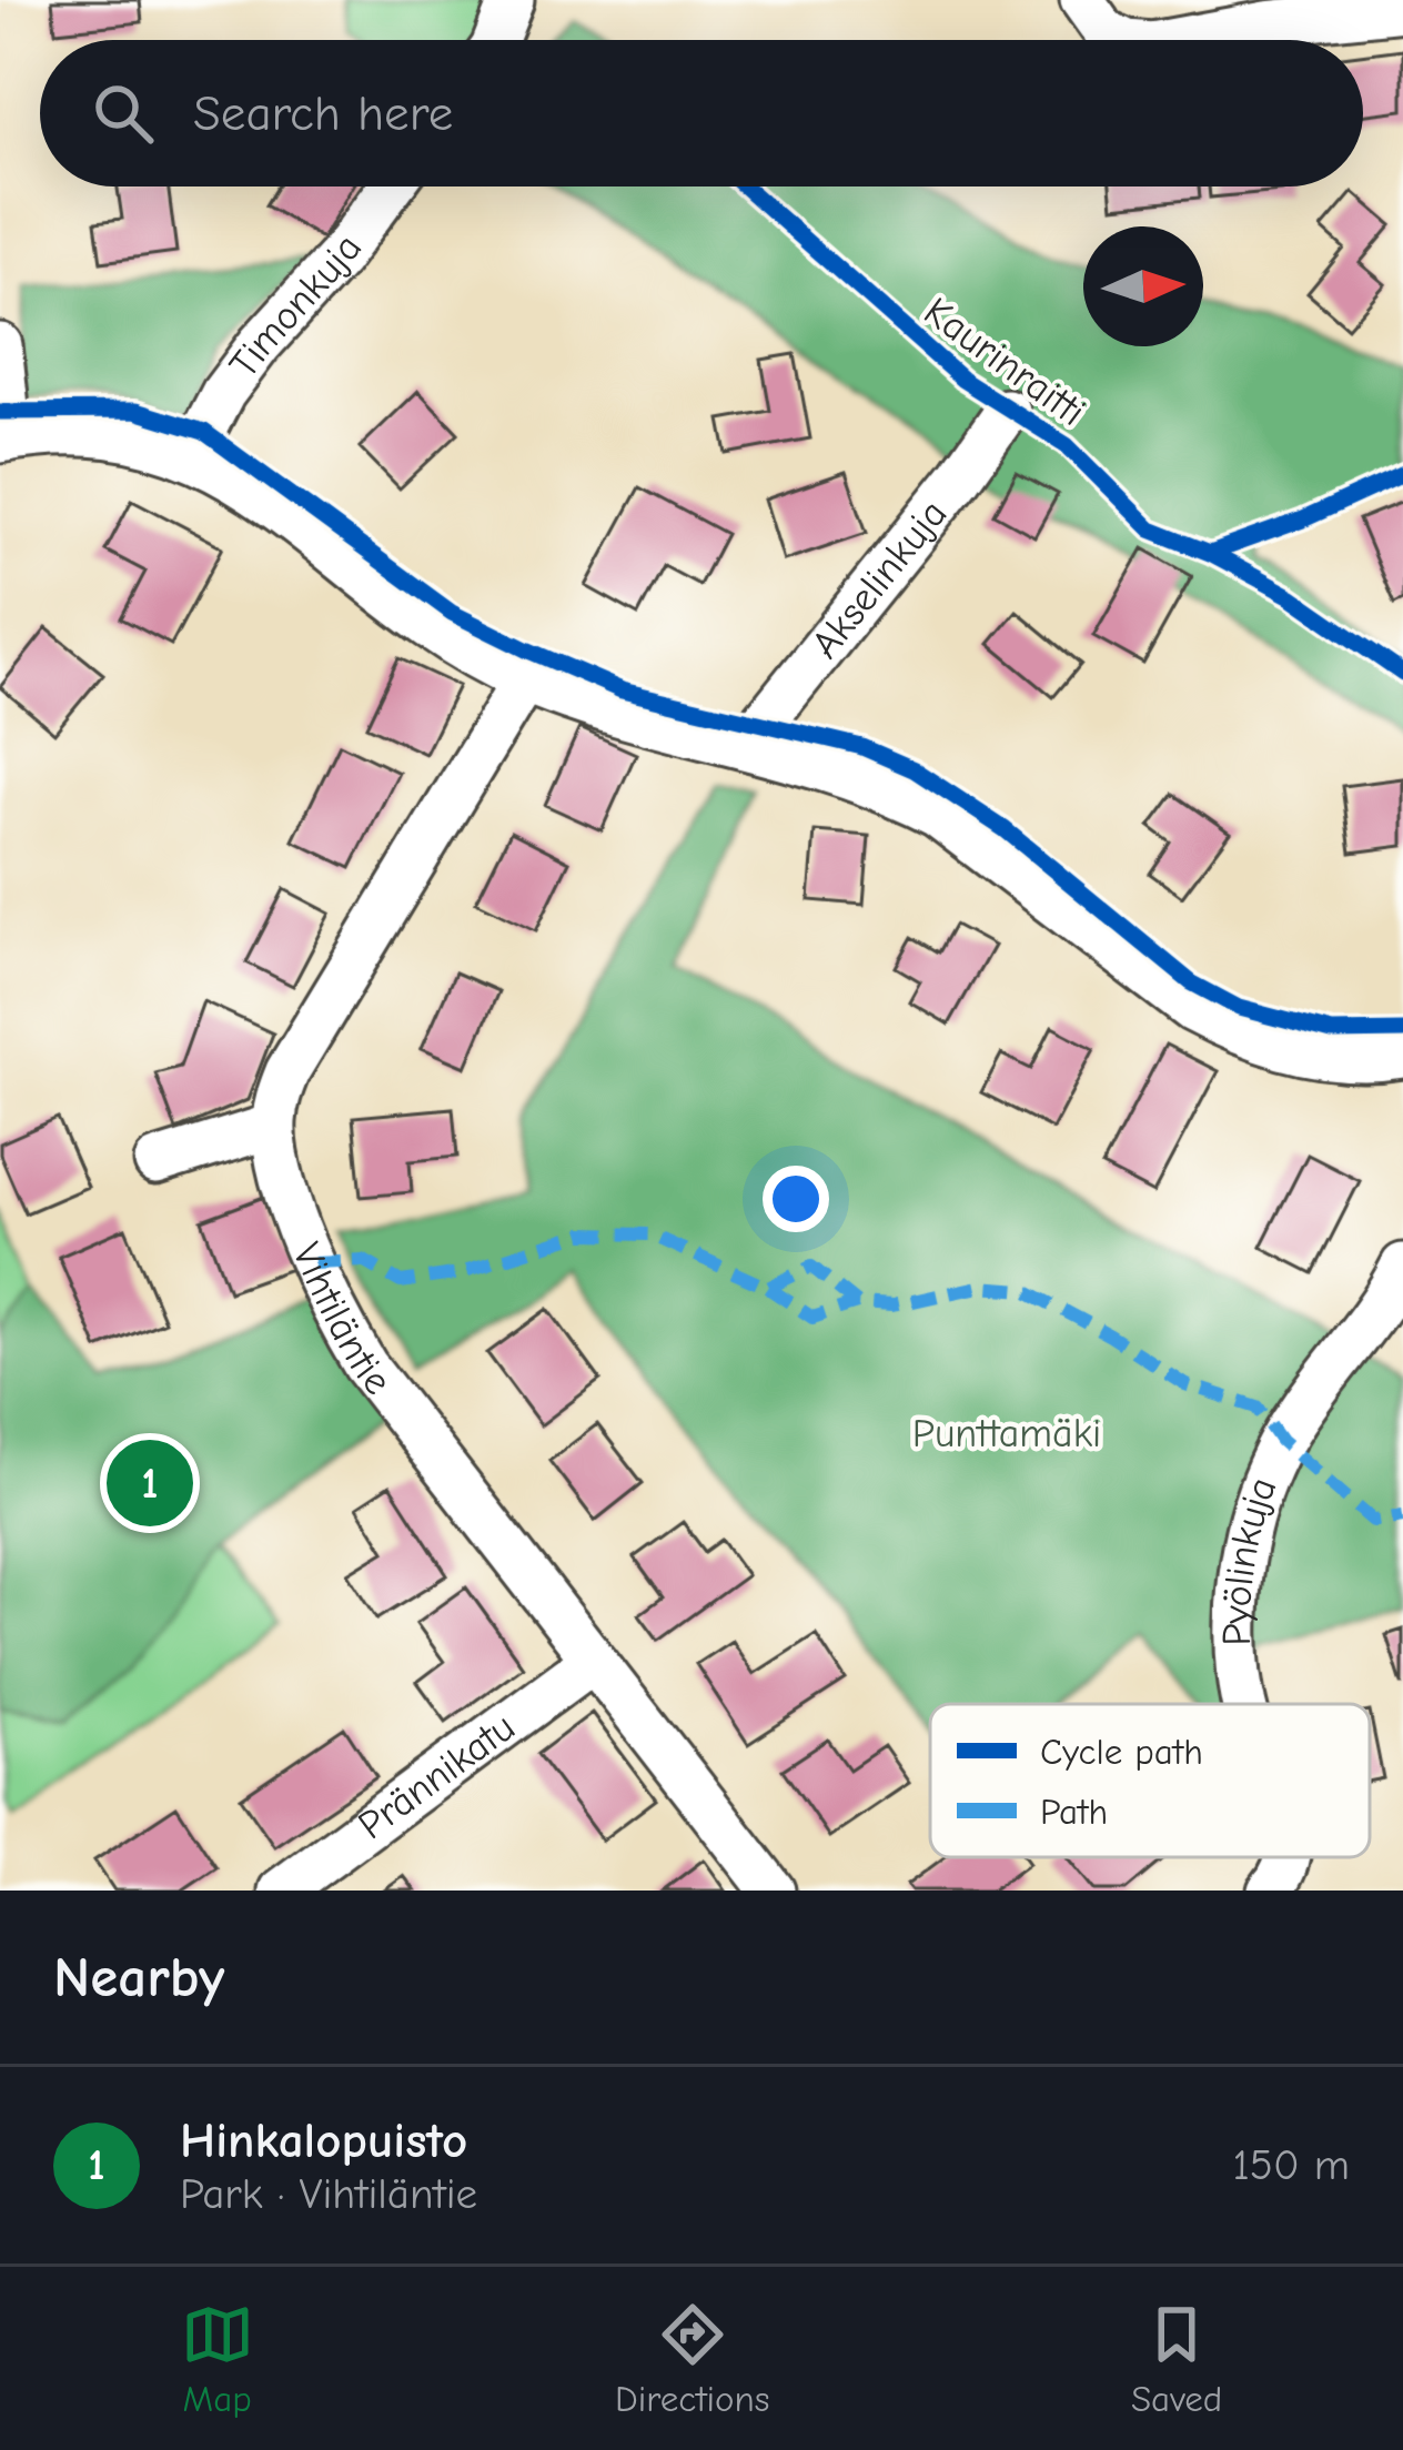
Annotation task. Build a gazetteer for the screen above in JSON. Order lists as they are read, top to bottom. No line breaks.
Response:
{"streets":{"street":["Timonkuja","Akselinkuja","Vihtiläntie","Pyölinkuja","Prännikatu"],"cycle path":["Kaurinraitti"]},"crossings":[["Vihtiläntie","Prännikatu"]],"parks":["Punttamäki"],"legend":["Cycle path","Path"],"north":"right","page":{"search":"Search here","pins":"1","heading":"Nearby","list":[{"mark":"1","name":"Hinkalopuisto","note":"Park · Vihtiläntie","value":"150 m"}],"nav":["Map","Directions","Saved"]}}
